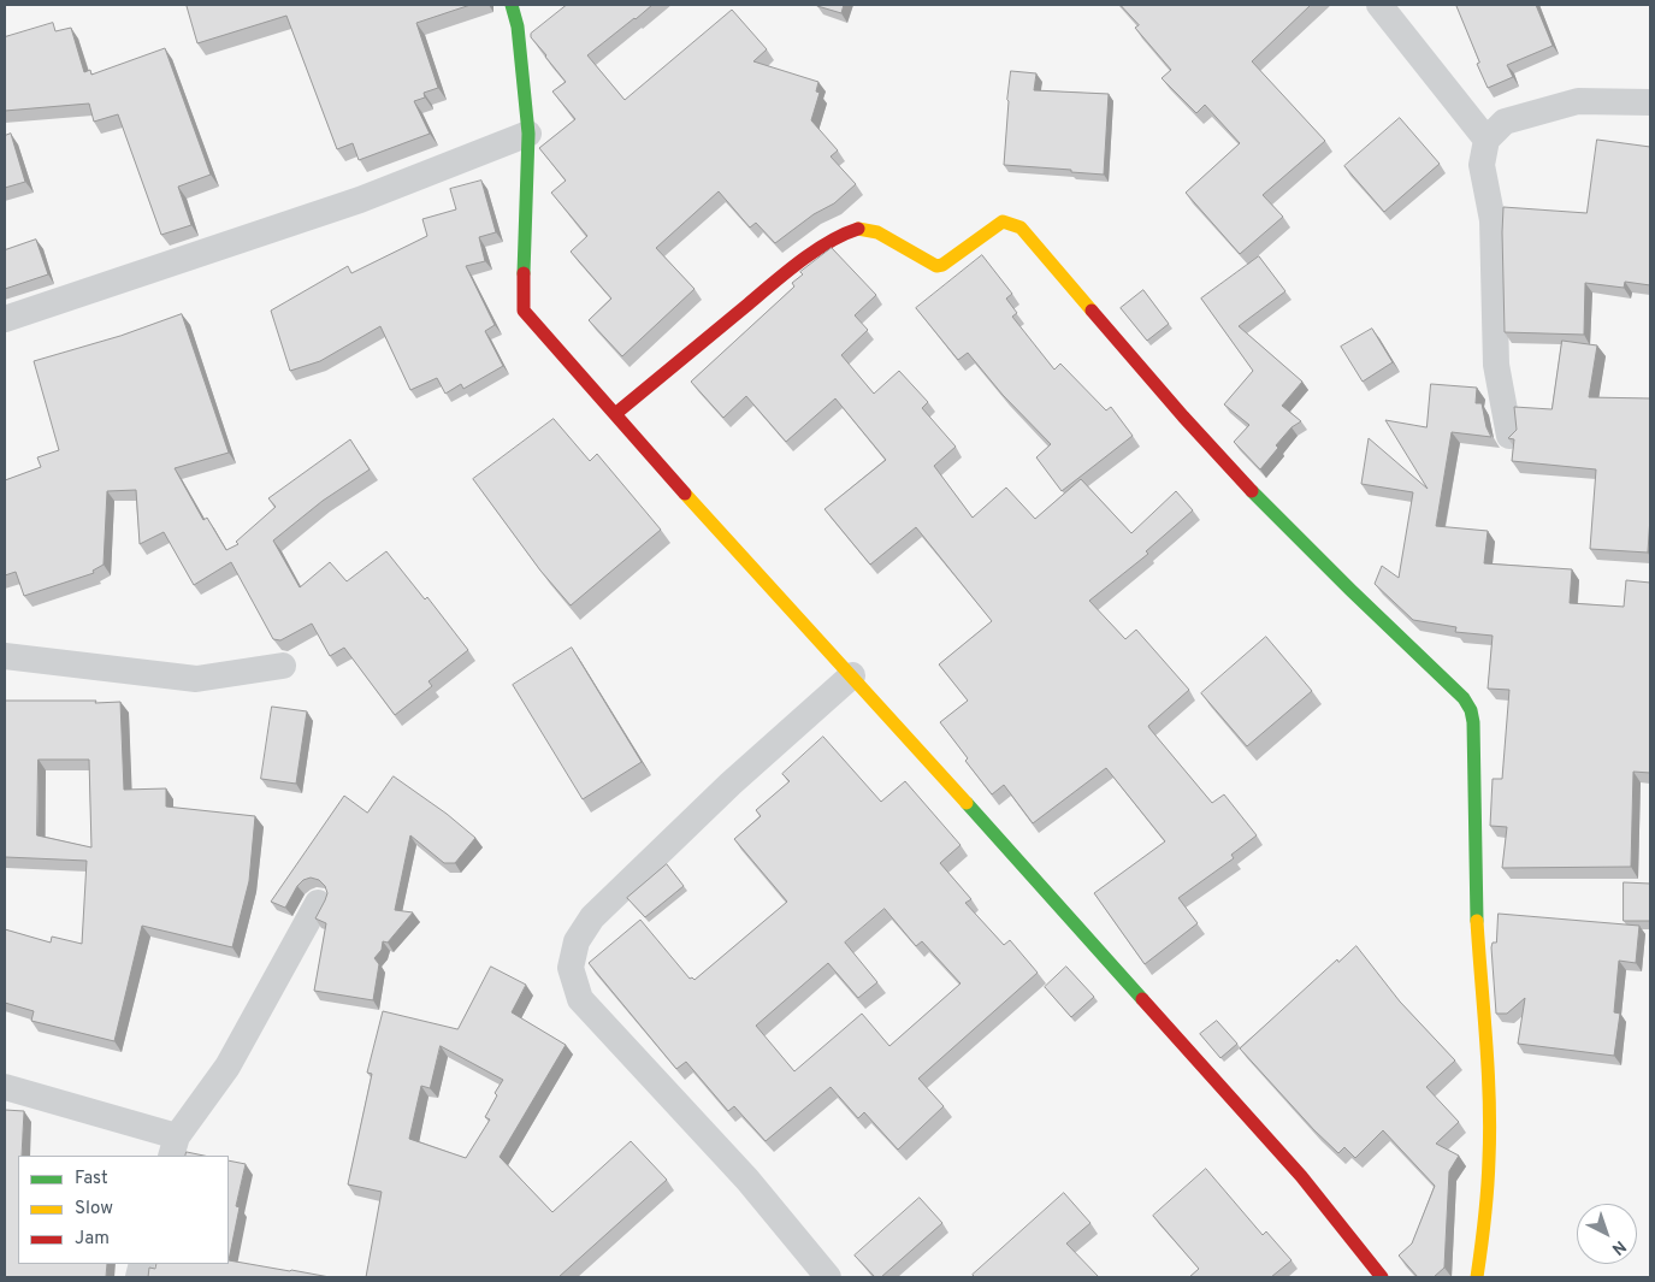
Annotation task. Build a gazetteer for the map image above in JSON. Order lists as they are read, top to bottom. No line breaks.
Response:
{"legend":["Fast","Slow","Jam"],"north":"bottom right"}
